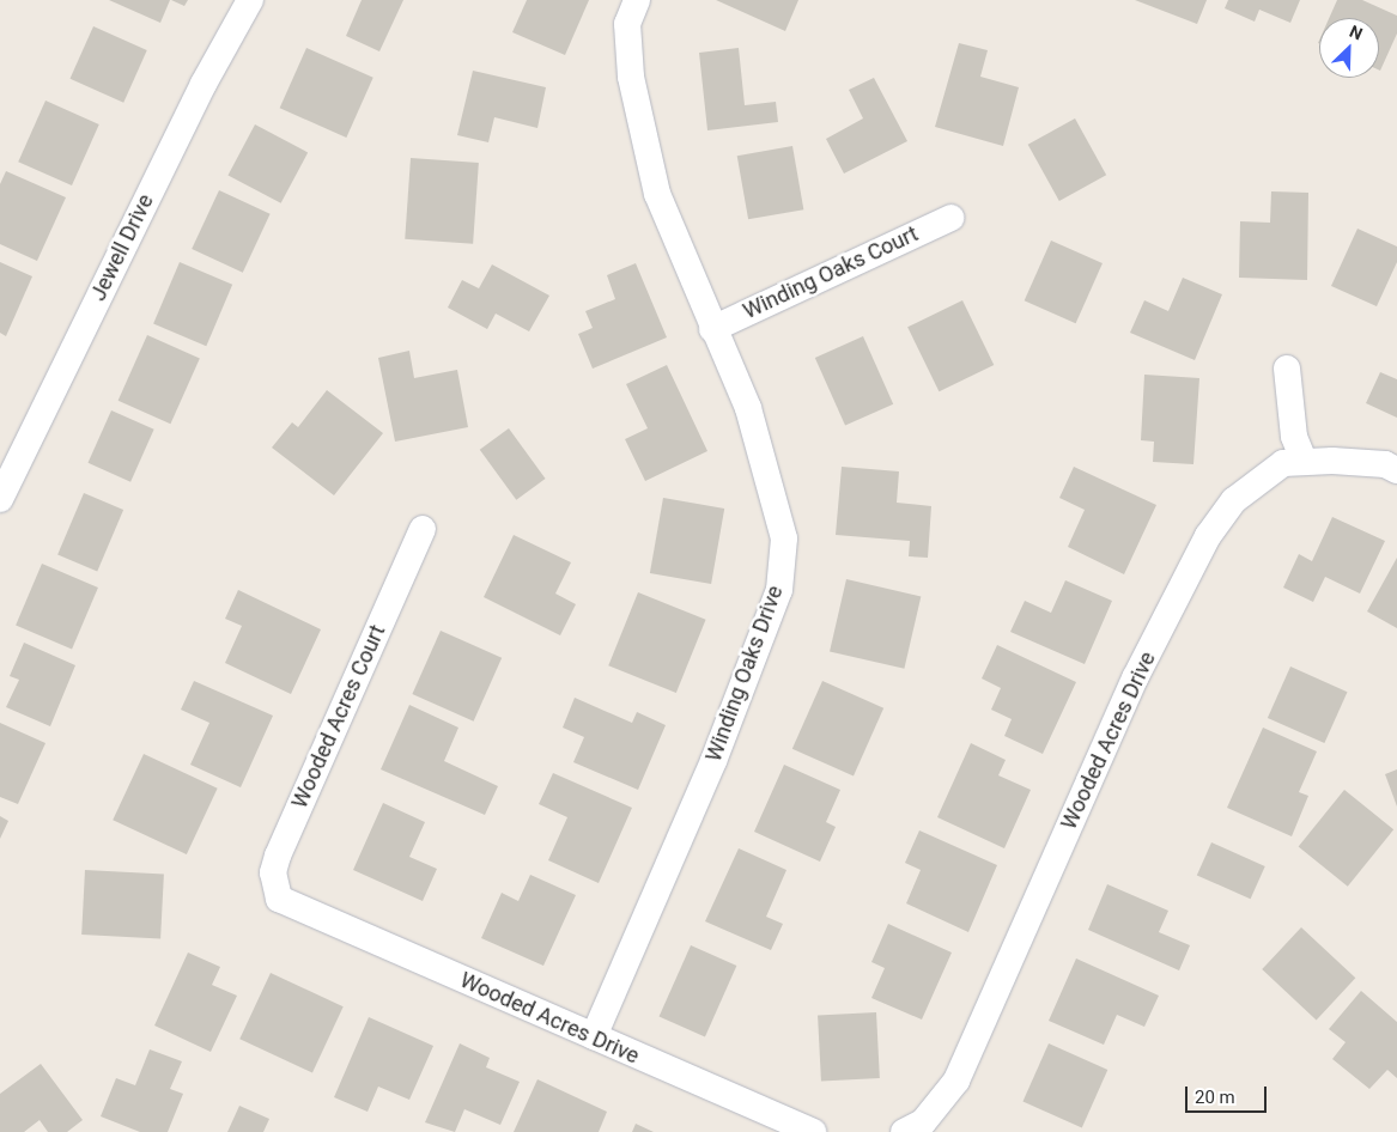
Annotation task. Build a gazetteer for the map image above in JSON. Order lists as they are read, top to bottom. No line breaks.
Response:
{"streets":{"street":["Jewell Drive","Winding Oaks Court","Winding Oaks Drive","Wooded Acres Court","Wooded Acres Drive"]},"crossings":[["Winding Oaks Court","Winding Oaks Drive"],["Winding Oaks Drive","Wooded Acres Drive"],["Wooded Acres Court","Wooded Acres Drive"]],"scale_bar":"20 m","north":"top right"}
